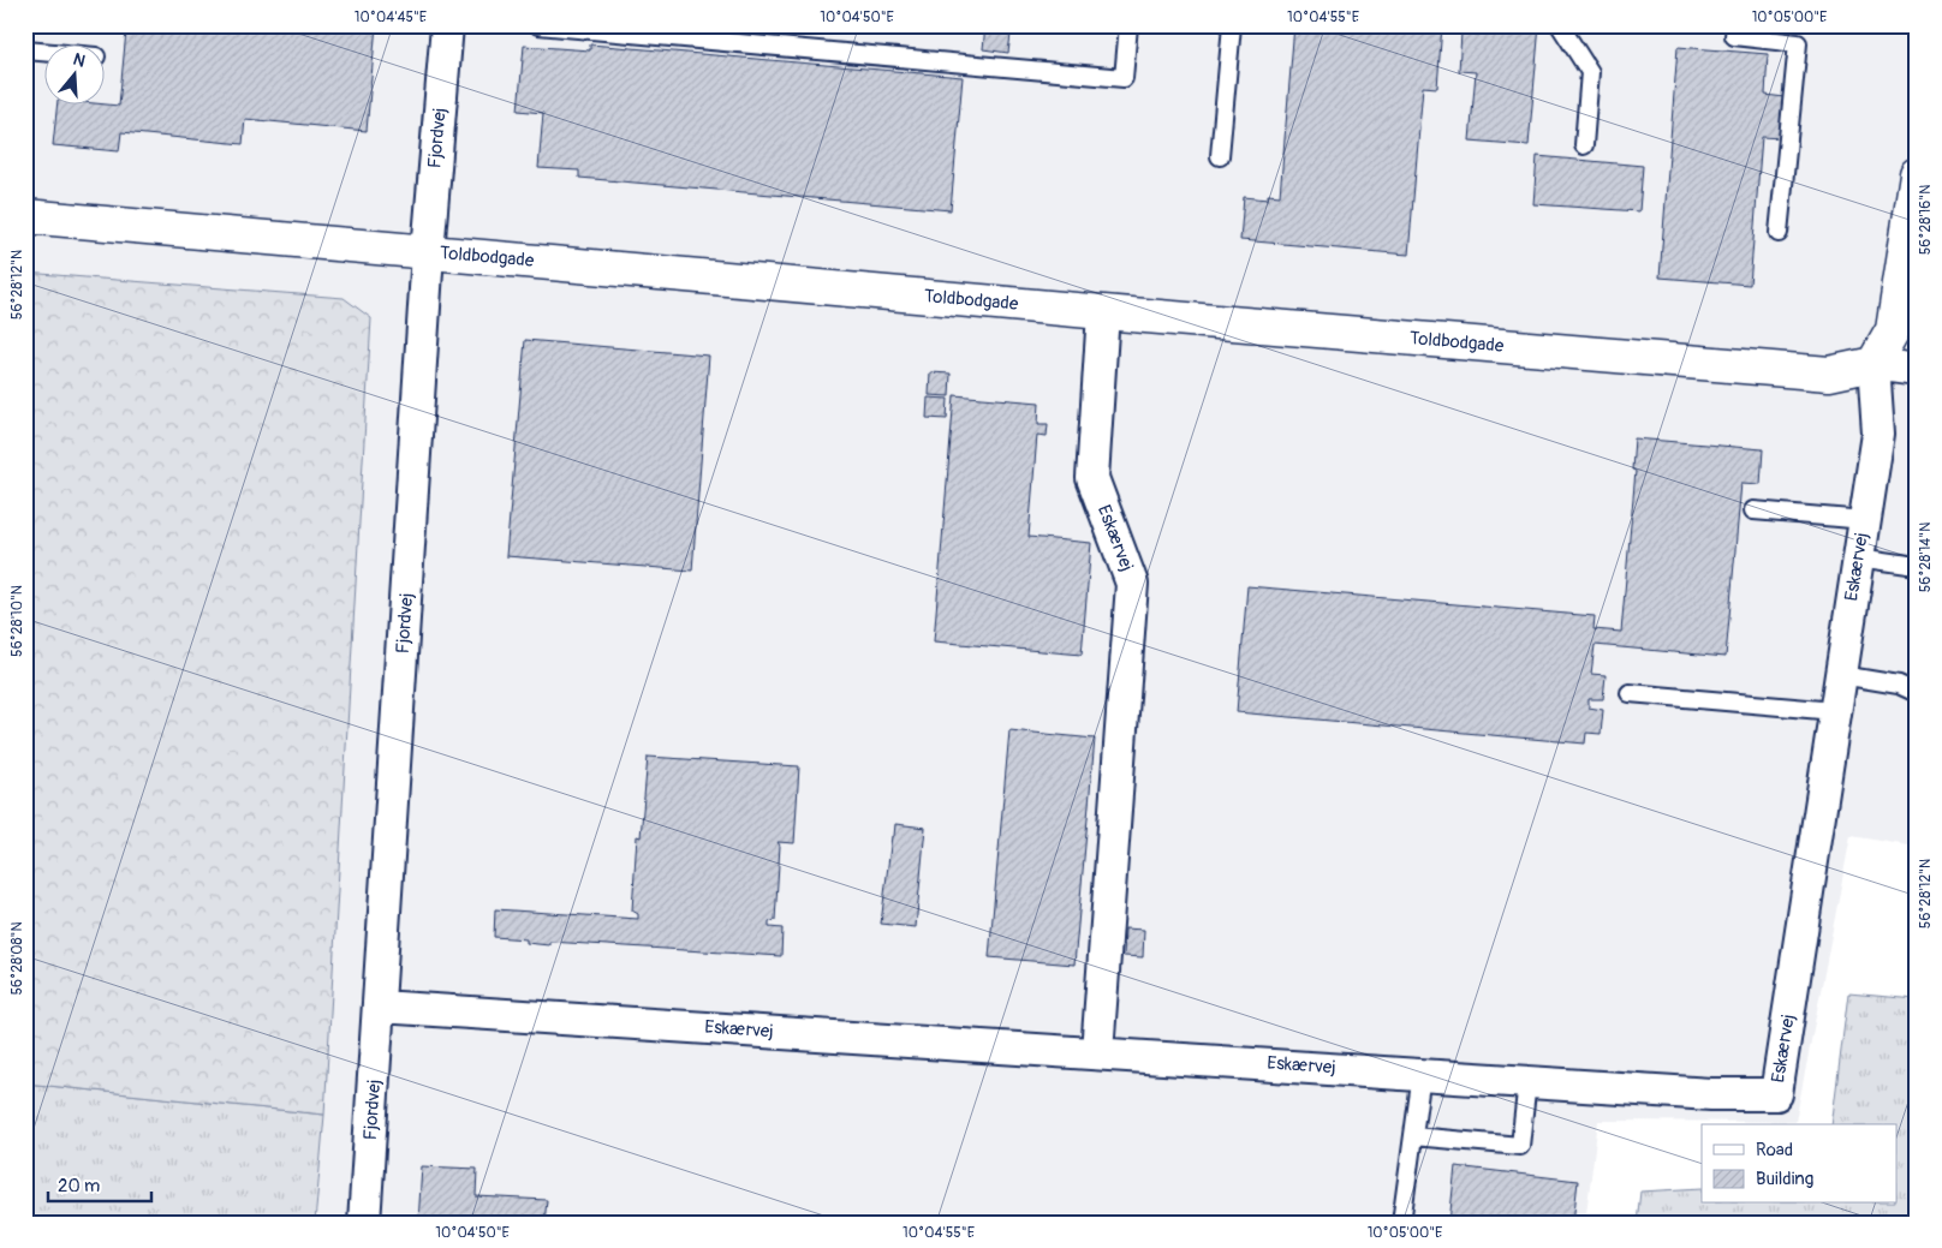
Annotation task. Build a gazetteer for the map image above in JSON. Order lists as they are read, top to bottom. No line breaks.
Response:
{"streets":{"street":["Fjordvej","Toldbodgade","Eskærvej"]},"crossings":[["Fjordvej","Toldbodgade"],["Fjordvej","Eskærvej"],["Toldbodgade","Eskærvej"]],"legend":["Road","Building"],"scale_bar":"20 m","north":"top","coordinates":["10°04'45\"E","10°04'50\"E","10°04'55\"E","10°05'00\"E","56°28'16\"N","56°28'12\"N","56°28'14\"N","56°28'10\"N","56°28'08\"N"]}
